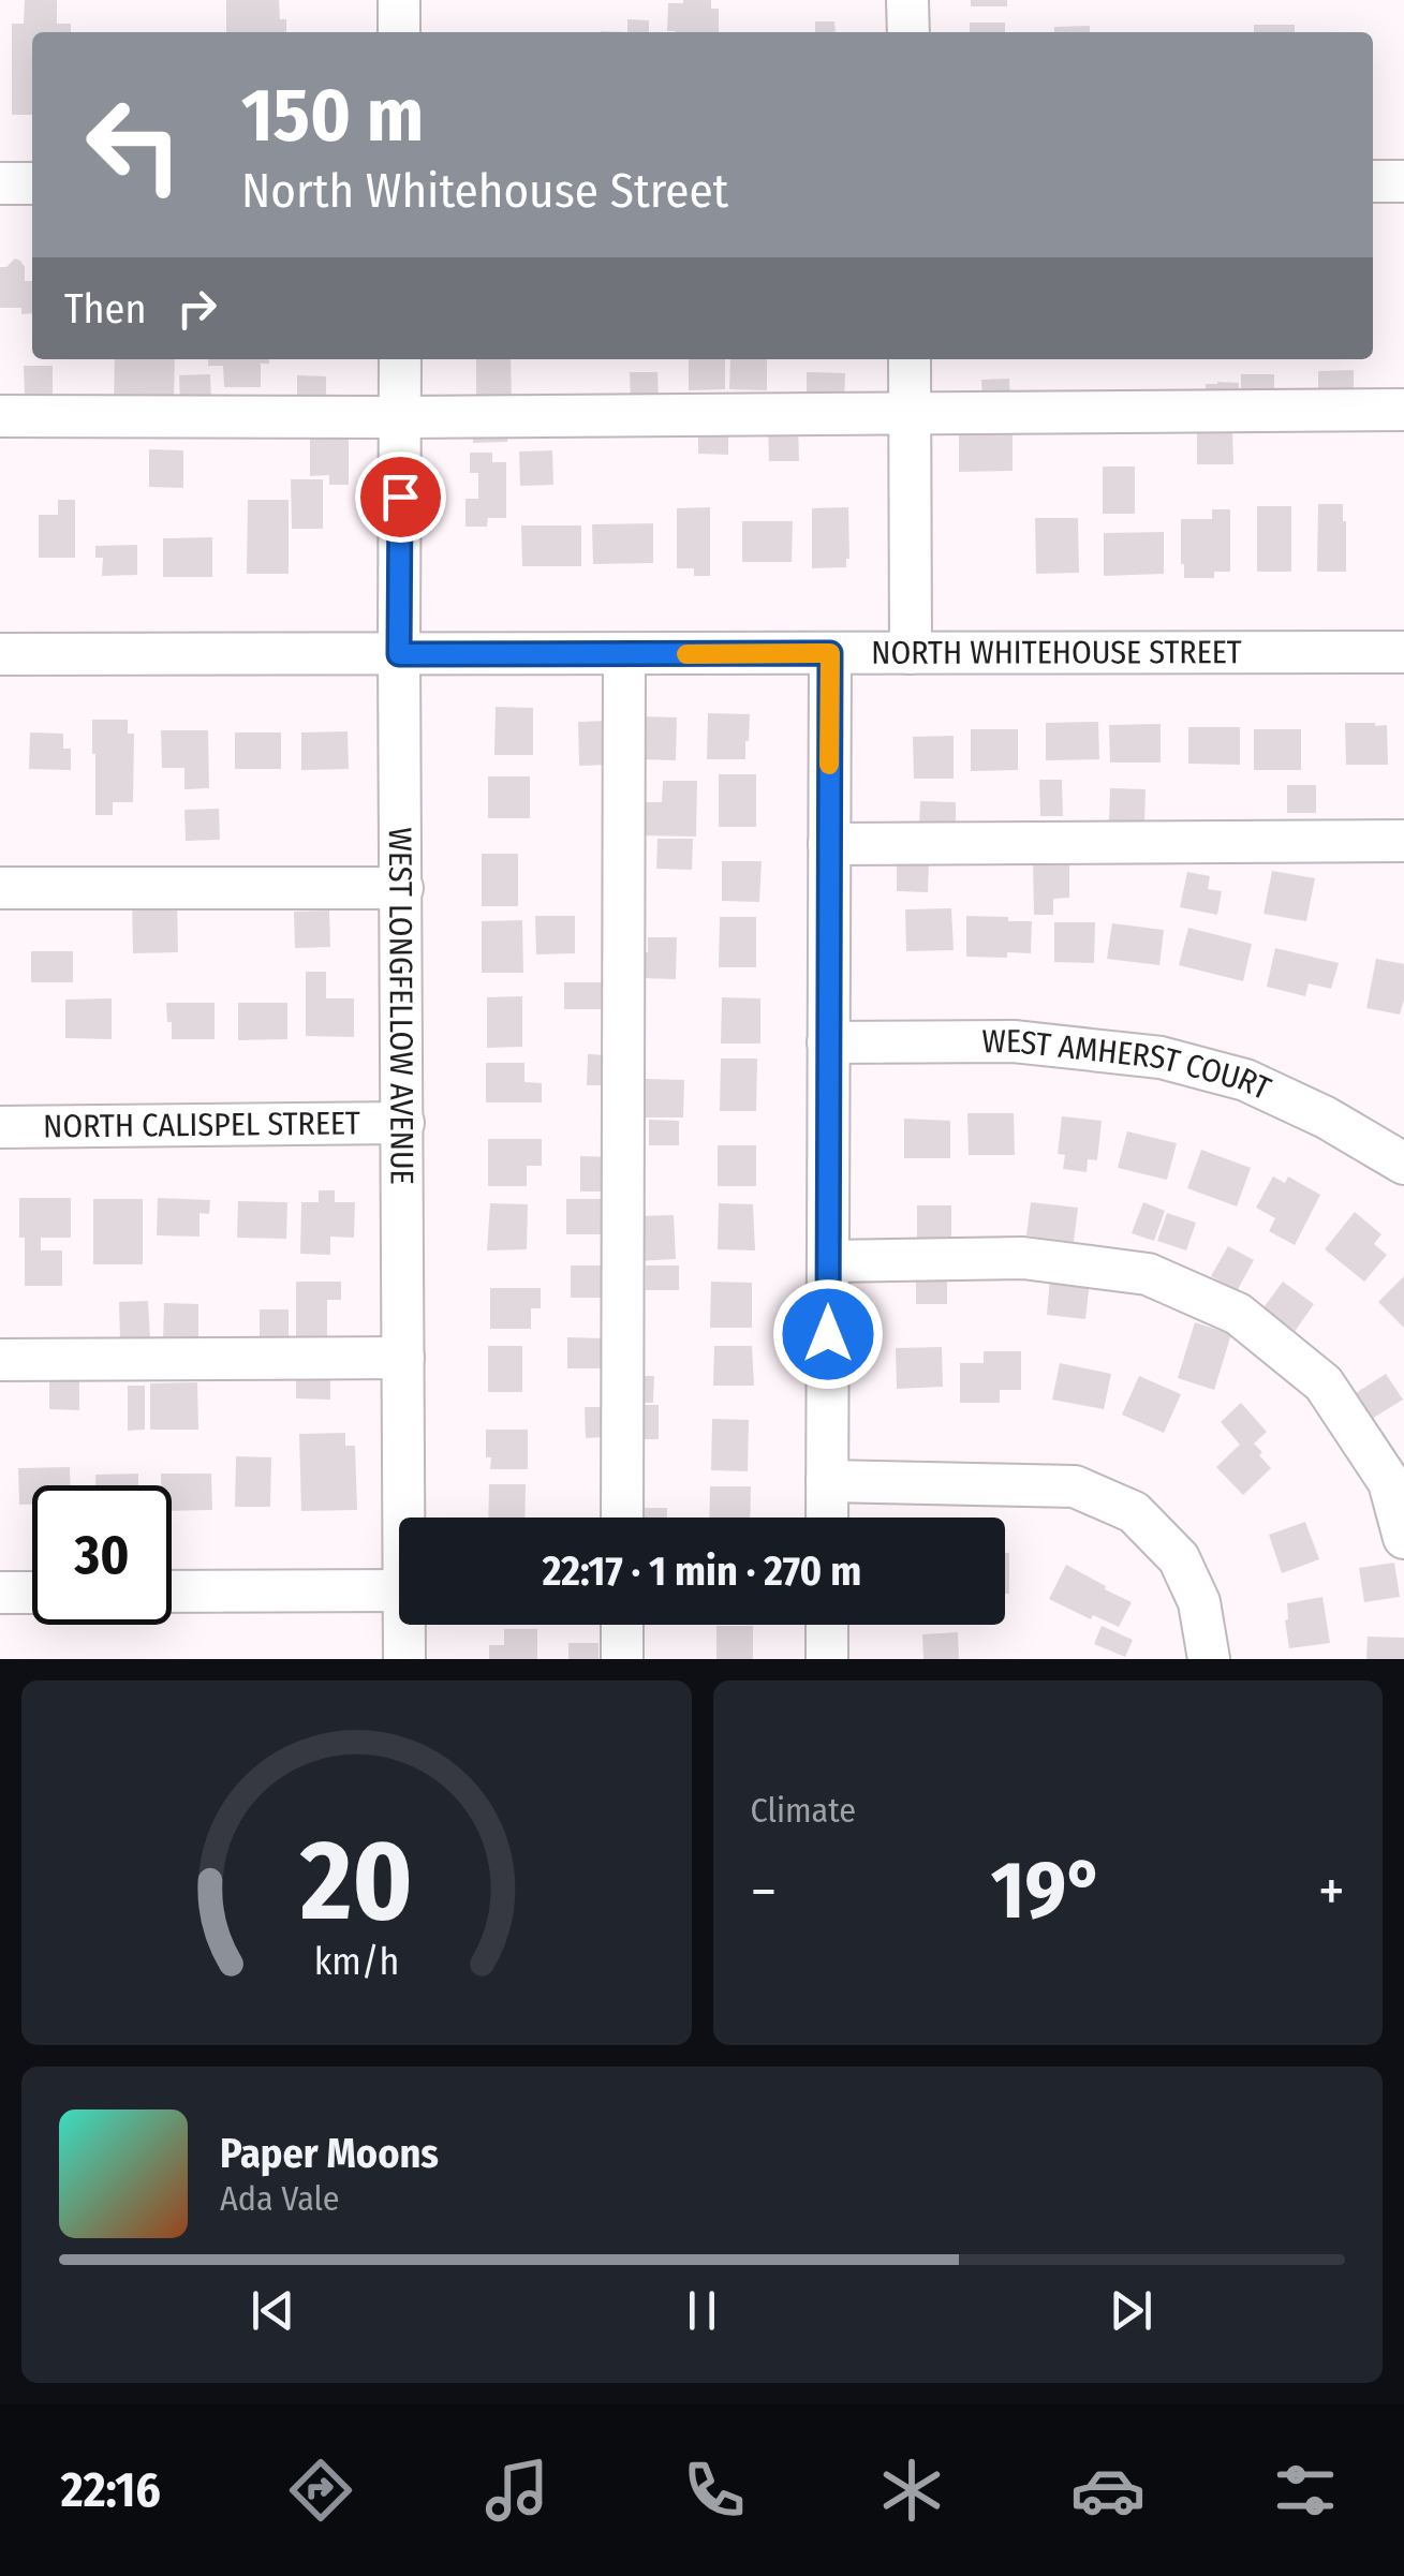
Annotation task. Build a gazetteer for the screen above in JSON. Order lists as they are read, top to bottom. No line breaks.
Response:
{"streets":{"street":["NORTH WHITEHOUSE STREET","WEST LONGFELLOW AVENUE","WEST AMHERST COURT","NORTH CALISPEL STREET"]},"crossings":[["NORTH WHITEHOUSE STREET","WEST LONGFELLOW AVENUE"],["WEST LONGFELLOW AVENUE","NORTH CALISPEL STREET"]],"page":{"turn":["150 m","North Whitehouse Street"],"then":"Then","limit":"30","trip":"22:17 · 1 min · 270 m","tile":"Climate","heat":["−","19°","+"],"song":["Paper Moons","Ada Vale"],"tabs":"22:16","gauge":["20","km/h"]}}
